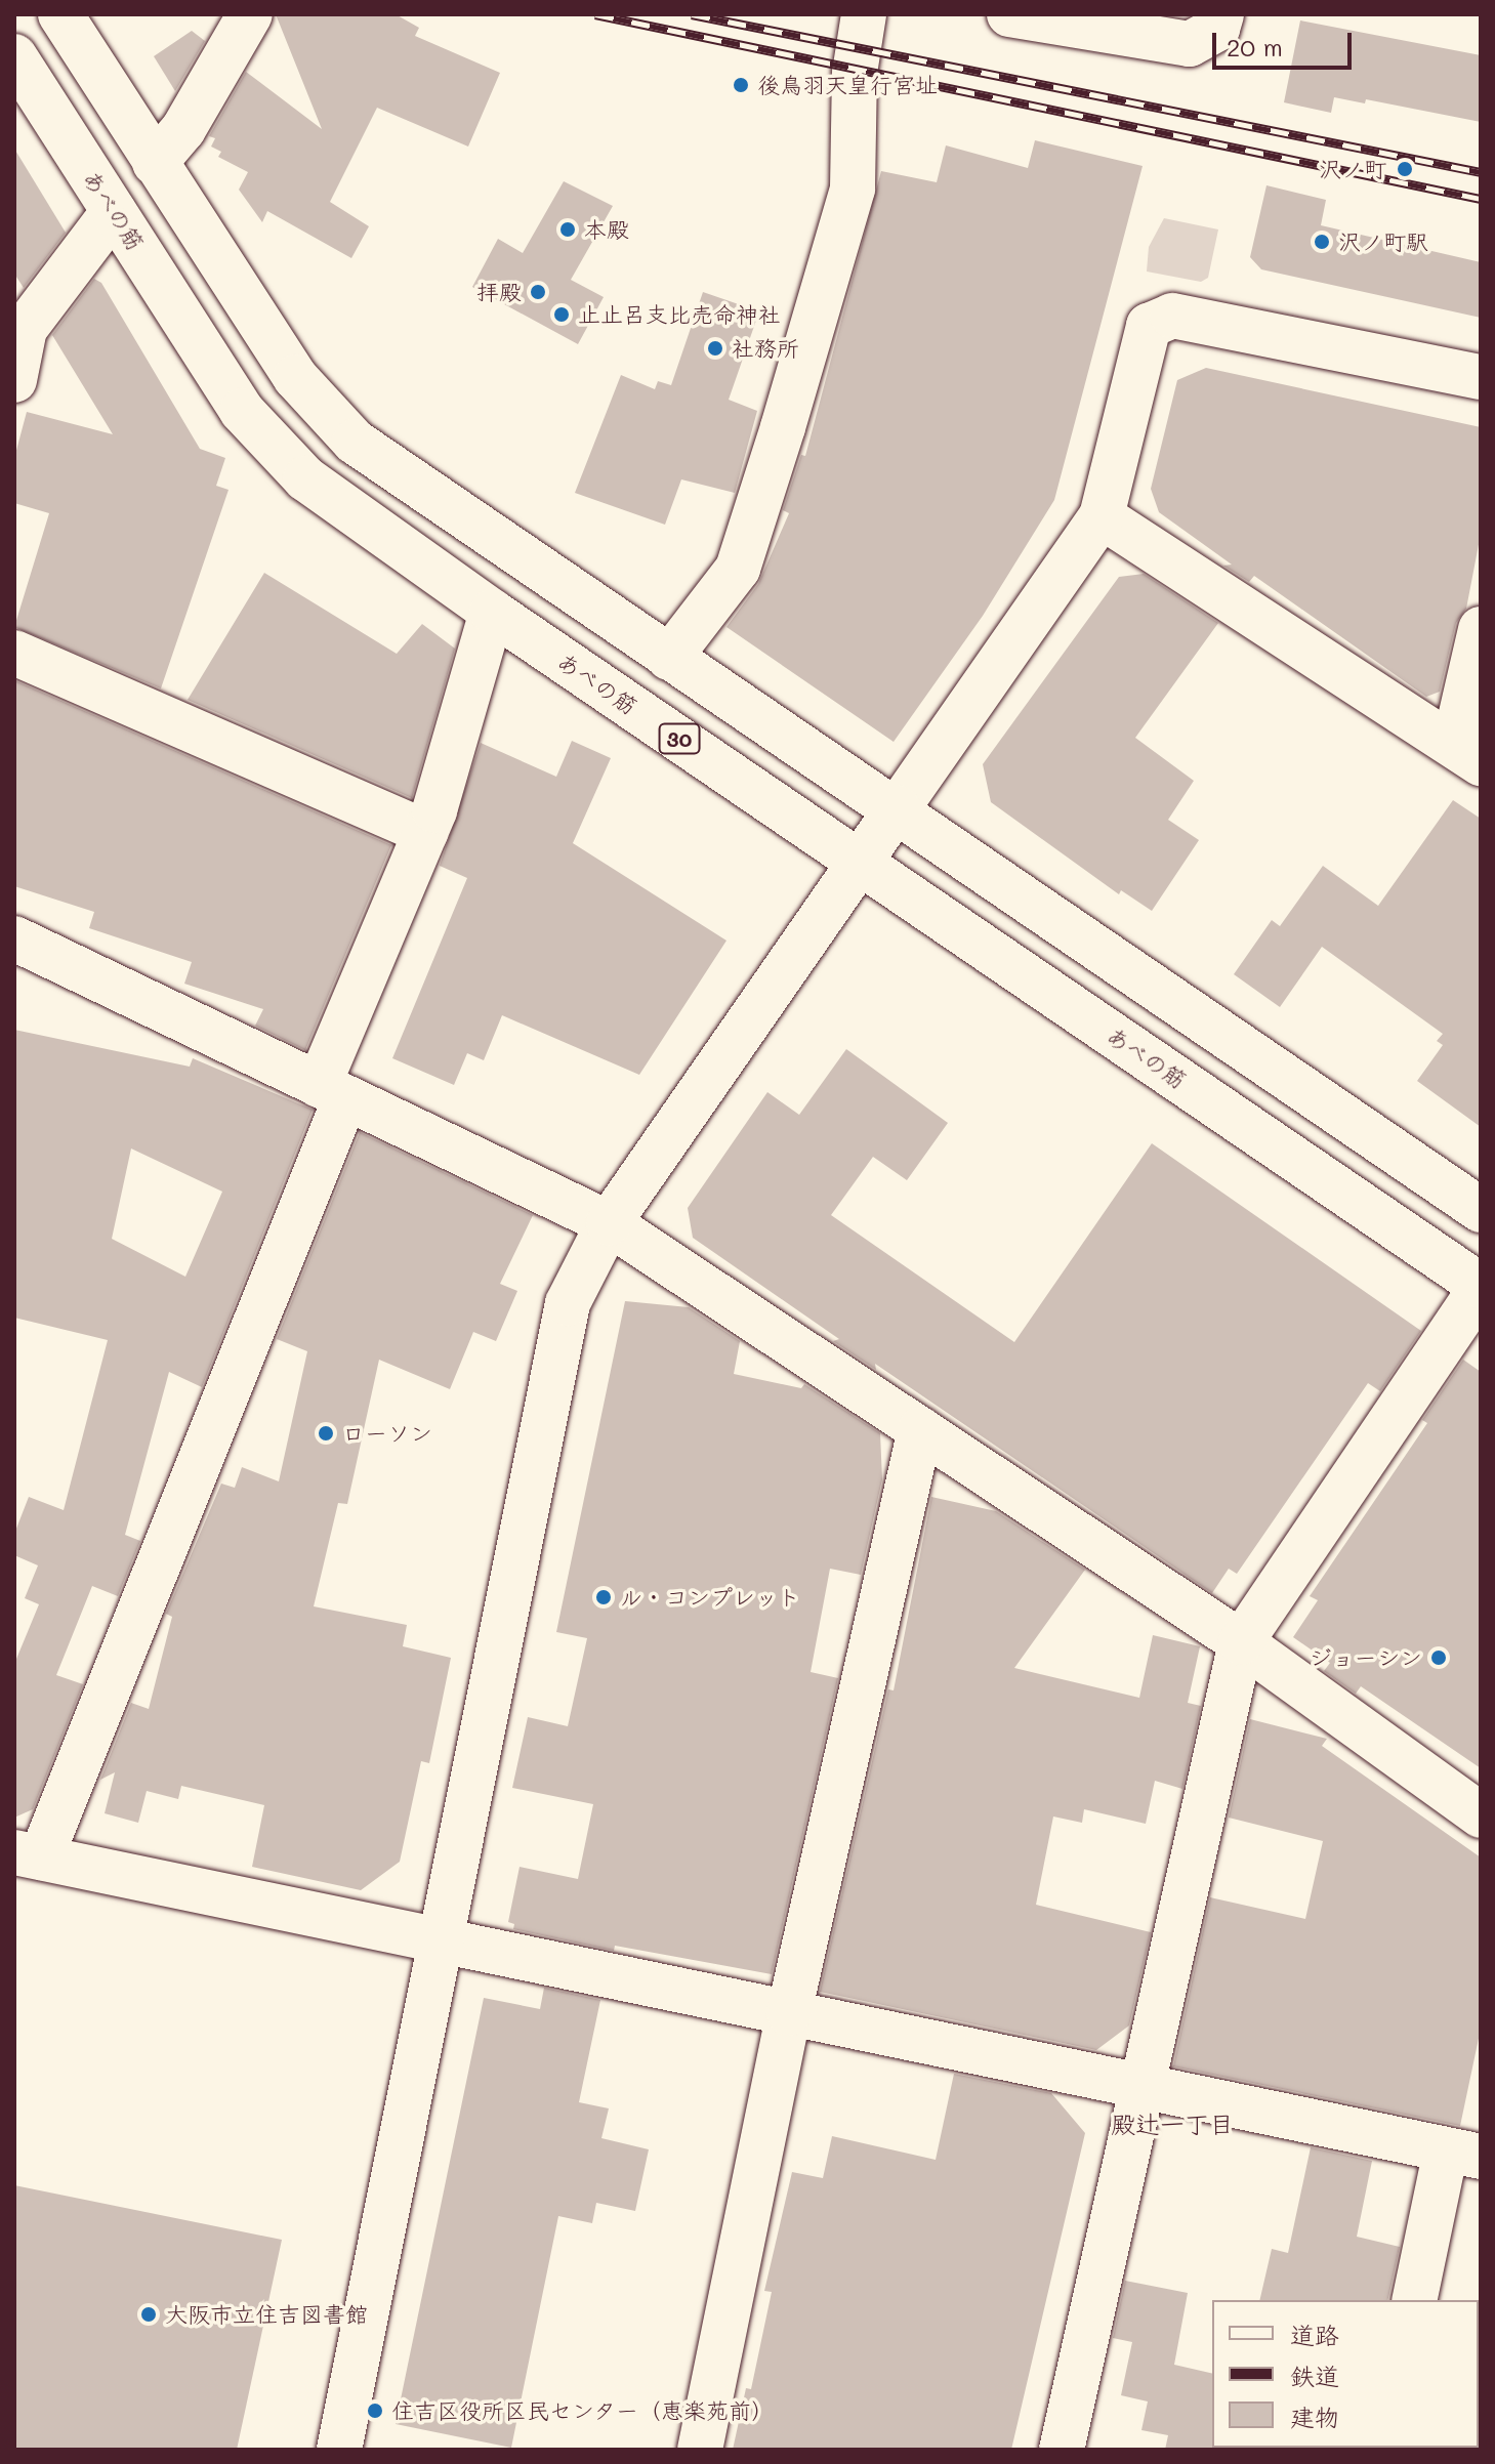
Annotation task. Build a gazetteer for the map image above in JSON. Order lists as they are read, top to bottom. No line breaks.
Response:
{"streets":{"street":["あべの筋","30"]},"districts":["殿辻一丁目"],"places":["後鳥羽天皇行宮址","沢ノ町","本殿","沢ノ町駅","拝殿","止止呂支比売命神社","社務所","ローソン","ル・コンプレット","ジョーシン","大阪市立住吉図書館","住吉区役所区民センター（恵楽苑前）"],"legend":["道路","鉄道","建物"],"scale_bar":"20 m"}
